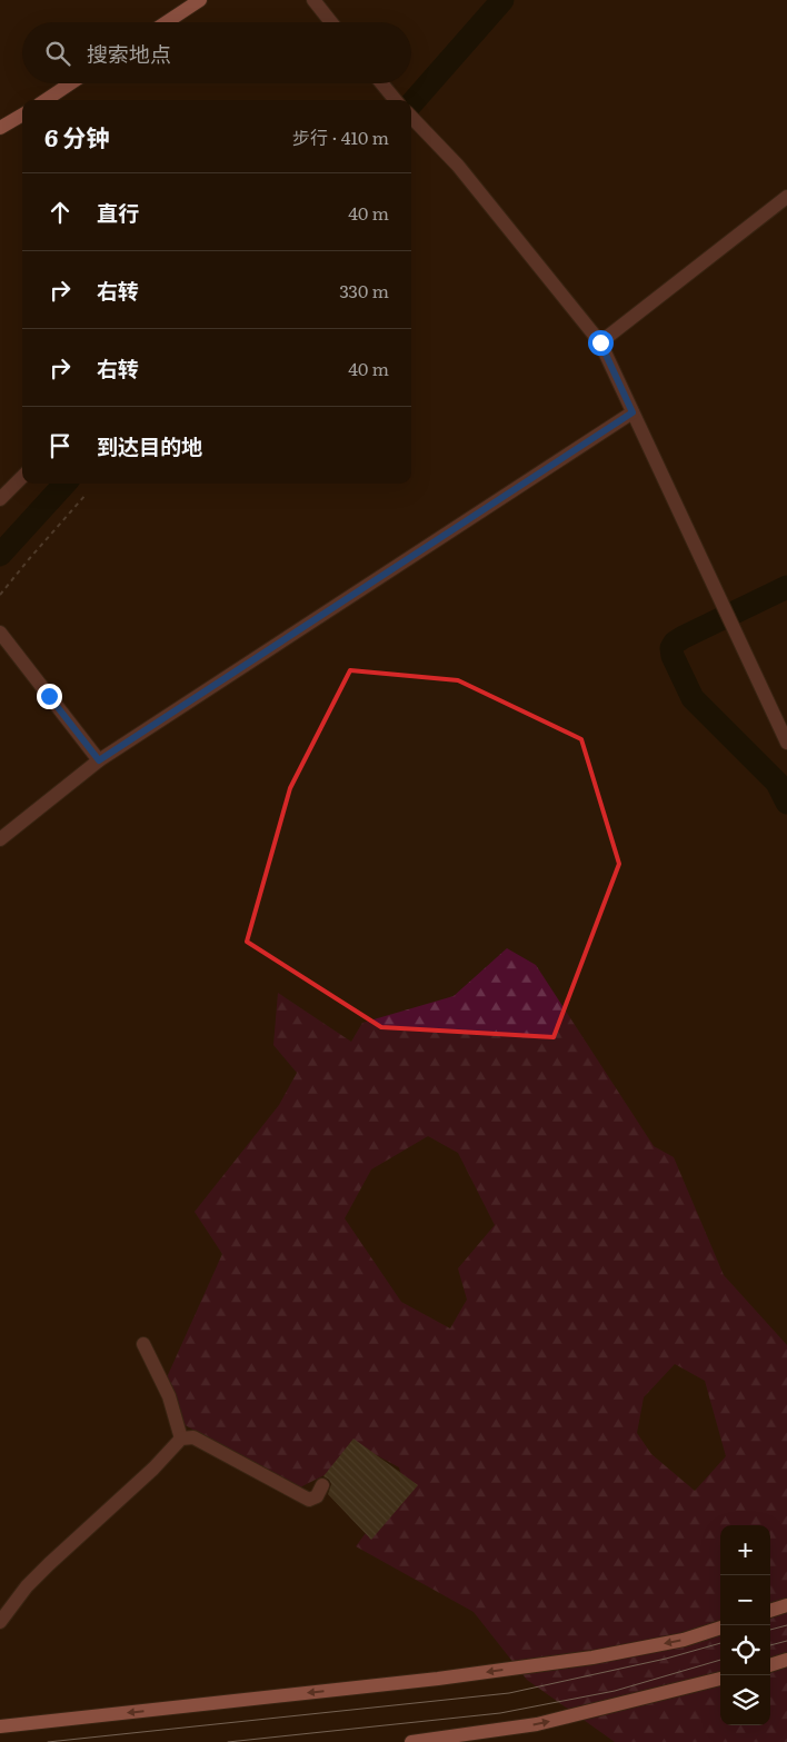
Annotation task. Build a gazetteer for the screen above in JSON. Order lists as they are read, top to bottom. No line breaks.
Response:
{"page":{"search":"搜索地点","heading":["6 分钟","步行 · 410 m"],"list":[["直行","40 m"],["右转","330 m"],["右转","40 m"],"到达目的地"],"map_buttons":["+","−"]}}
